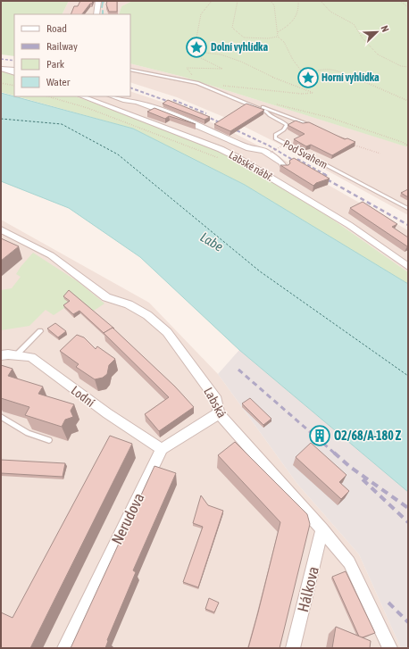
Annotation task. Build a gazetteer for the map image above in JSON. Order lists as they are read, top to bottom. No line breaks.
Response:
{"streets":{"street":["Labské nábř.","Lodní","Labská","Nerudova","Hálkova"],"lane":["Pod Svahem"]},"crossings":[["Lodní","Nerudova"],["Labská","Hálkova"]],"water":["Labe"],"places":{"place":["Dolní vyhlídka","Horní vyhlídka"],"building":["O2/68/A-180 Z"]},"legend":["Road","Railway","Park","Water"],"north":"top right"}
